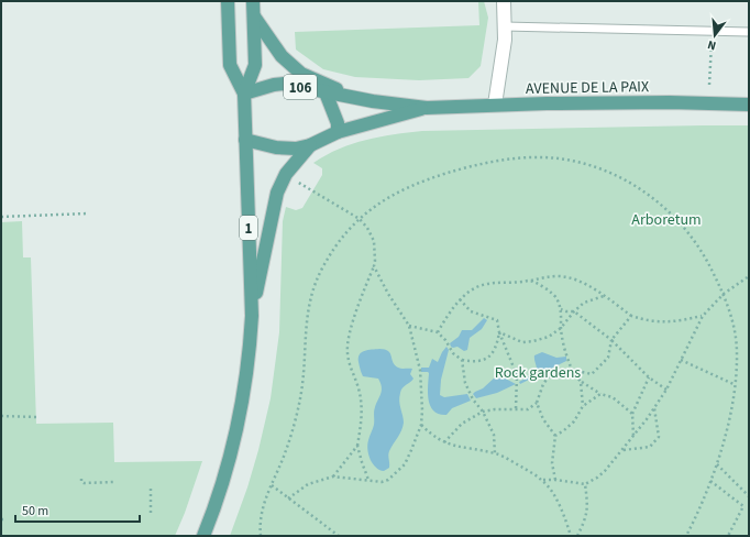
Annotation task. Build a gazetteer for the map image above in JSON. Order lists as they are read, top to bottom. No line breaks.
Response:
{"streets":{"main road":["106","AVENUE DE LA PAIX","1"]},"crossings":[["AVENUE DE LA PAIX","1"]],"parks":["Arboretum","Rock gardens"],"scale_bar":"50 m","north":"bottom"}
